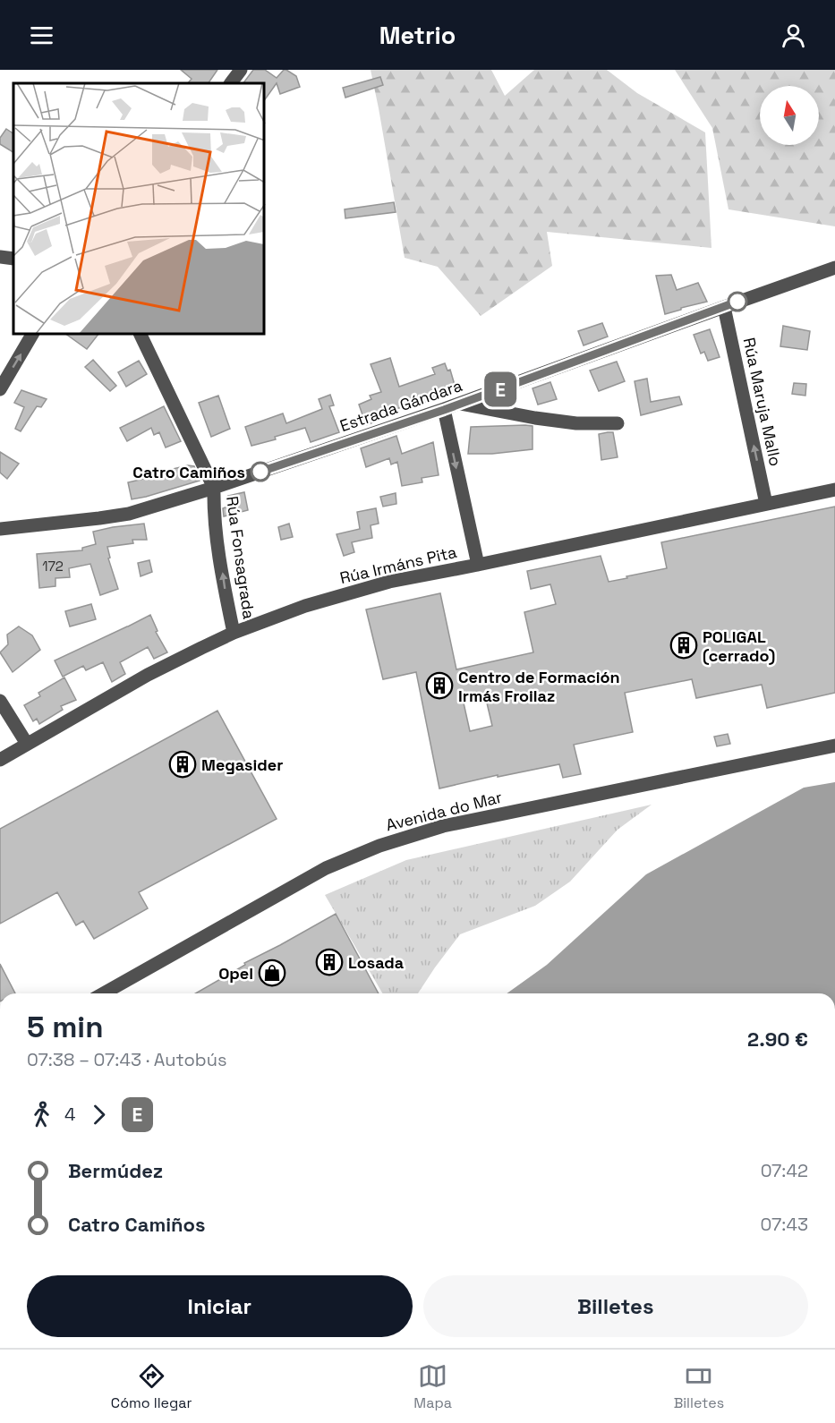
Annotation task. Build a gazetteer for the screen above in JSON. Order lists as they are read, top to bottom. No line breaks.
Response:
{"streets":{"street":["Rúa Maruja Mallo","Estrada Gándara","Rúa Fonsagrada","Rúa Irmáns Pita","Avenida do Mar"]},"crossings":[["Rúa Maruja Mallo","Estrada Gándara"],["Rúa Maruja Mallo","Rúa Irmáns Pita"],["Estrada Gándara","Rúa Fonsagrada"],["Rúa Fonsagrada","Rúa Irmáns Pita"]],"one_way":["Rúa Maruja Mallo","Rúa Fonsagrada"],"places":{"other":["Catro Camiños"],"building":["POLIGAL (cerrado)","Centro de Formación Irmás Froilaz","Megasider","Losada"],"shop":["Opel"]},"lines":["bus line E"],"house_numbers":["172"],"north":"top","page":{"header":"Metrio","on_map":"E","heading":["5 min","07:38 – 07:43 · Autobús","2.90 €"],"legs":["4","E"],"list":[{"name":"Bermúdez","value":"07:42"},{"name":"Catro Camiños","value":"07:43"}],"buttons":["Iniciar","Billetes"],"tabs":["Cómo llegar","Mapa","Billetes"]}}
